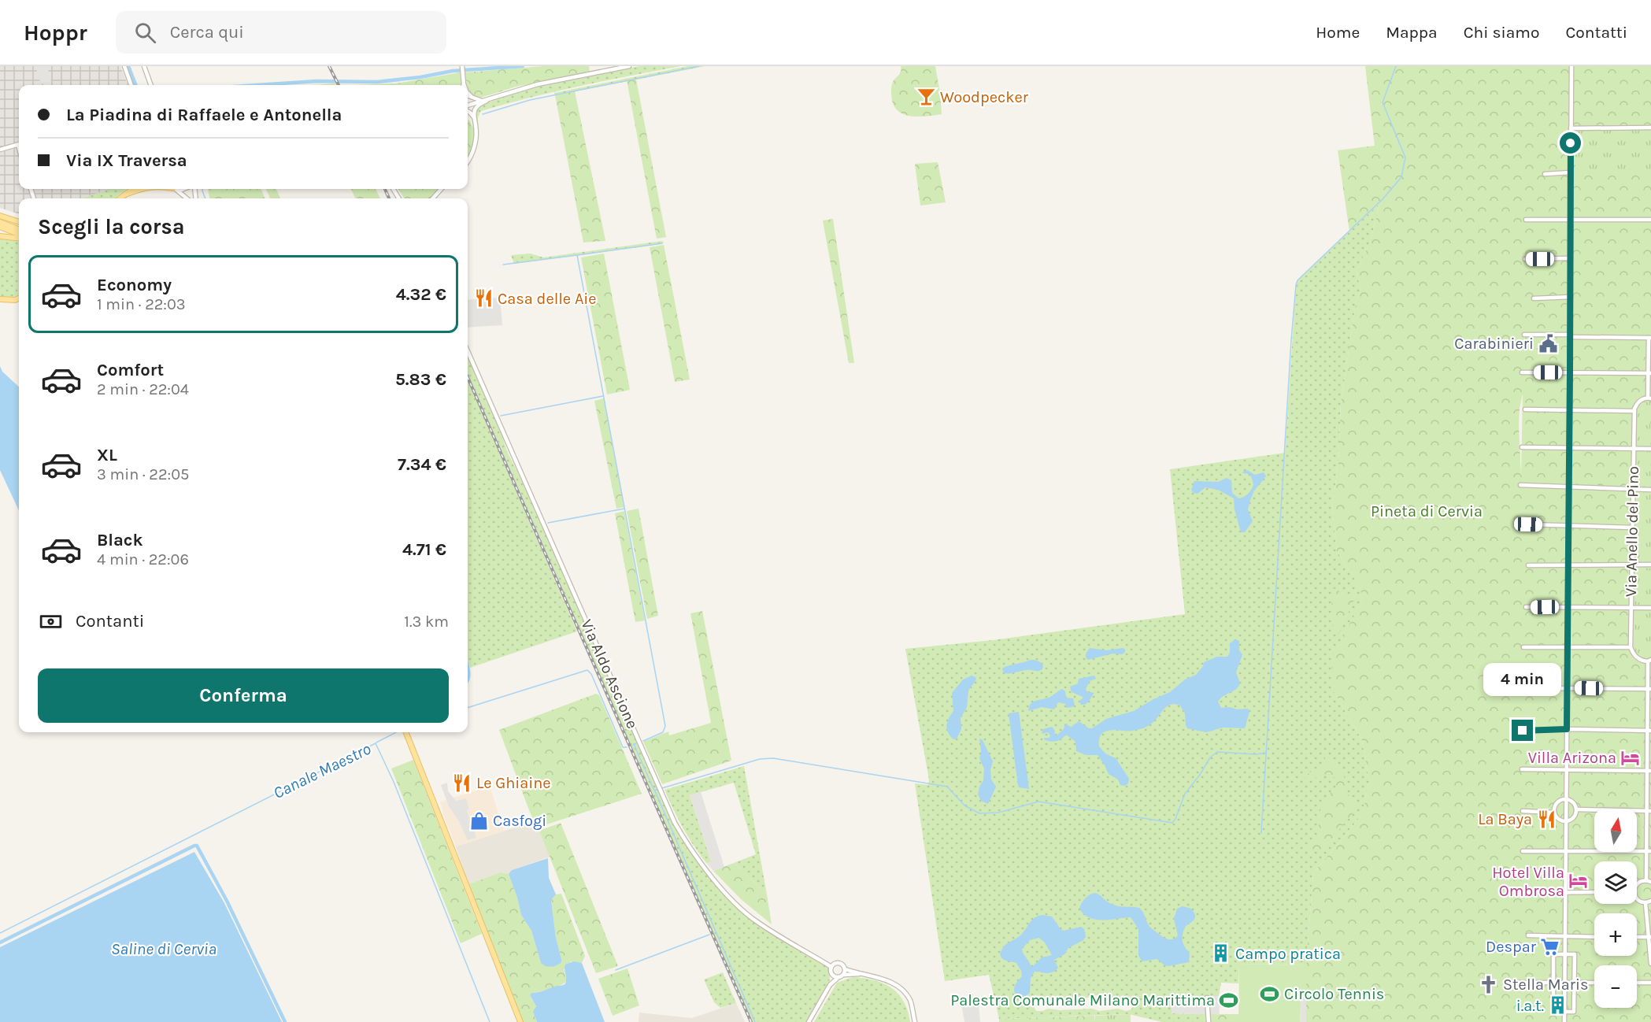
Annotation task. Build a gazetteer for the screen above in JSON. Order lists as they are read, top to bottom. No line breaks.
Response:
{"streets":{"street":["Via Anello del Pino","Via Aldo Ascione"]},"water":["Canale Maestro","Saline di Cervia"],"parks":["Pineta di Cervia"],"places":{"bar":["Woodpecker"],"restaurant":["Casa delle Aie","Le Ghiaine","La Baya"],"public building":["Carabinieri"],"hotel":["Villa Arizona","Hotel Villa Ombrosa"],"shop":["Casfogi"],"supermarket":["Despar"],"building":["Campo pratica","i.a.t."],"church":["Stella Maris"],"sports":["Circolo Tennis","Palestra Comunale Milano Marittima"]},"north":"top","page":{"header":"Hoppr","search":"Cerca qui","nav":["Home","Mappa","Chi siamo","Contatti"],"banner":["La Piadina di Raffaele e Antonella","Via IX Traversa"],"heading":"Scegli la corsa","list":[{"name":"Economy","note":"1 min · 22:03","value":"4.32 €"},{"name":"Comfort","note":"2 min · 22:04","value":"5.83 €"},{"name":"XL","note":"3 min · 22:05","value":"7.34 €"},{"name":"Black","note":"4 min · 22:06","value":"4.71 €"}],"pay":["Contanti","1.3 km"],"buttons":"Conferma","bubble":"4 min","map_buttons":["+","−"]}}
